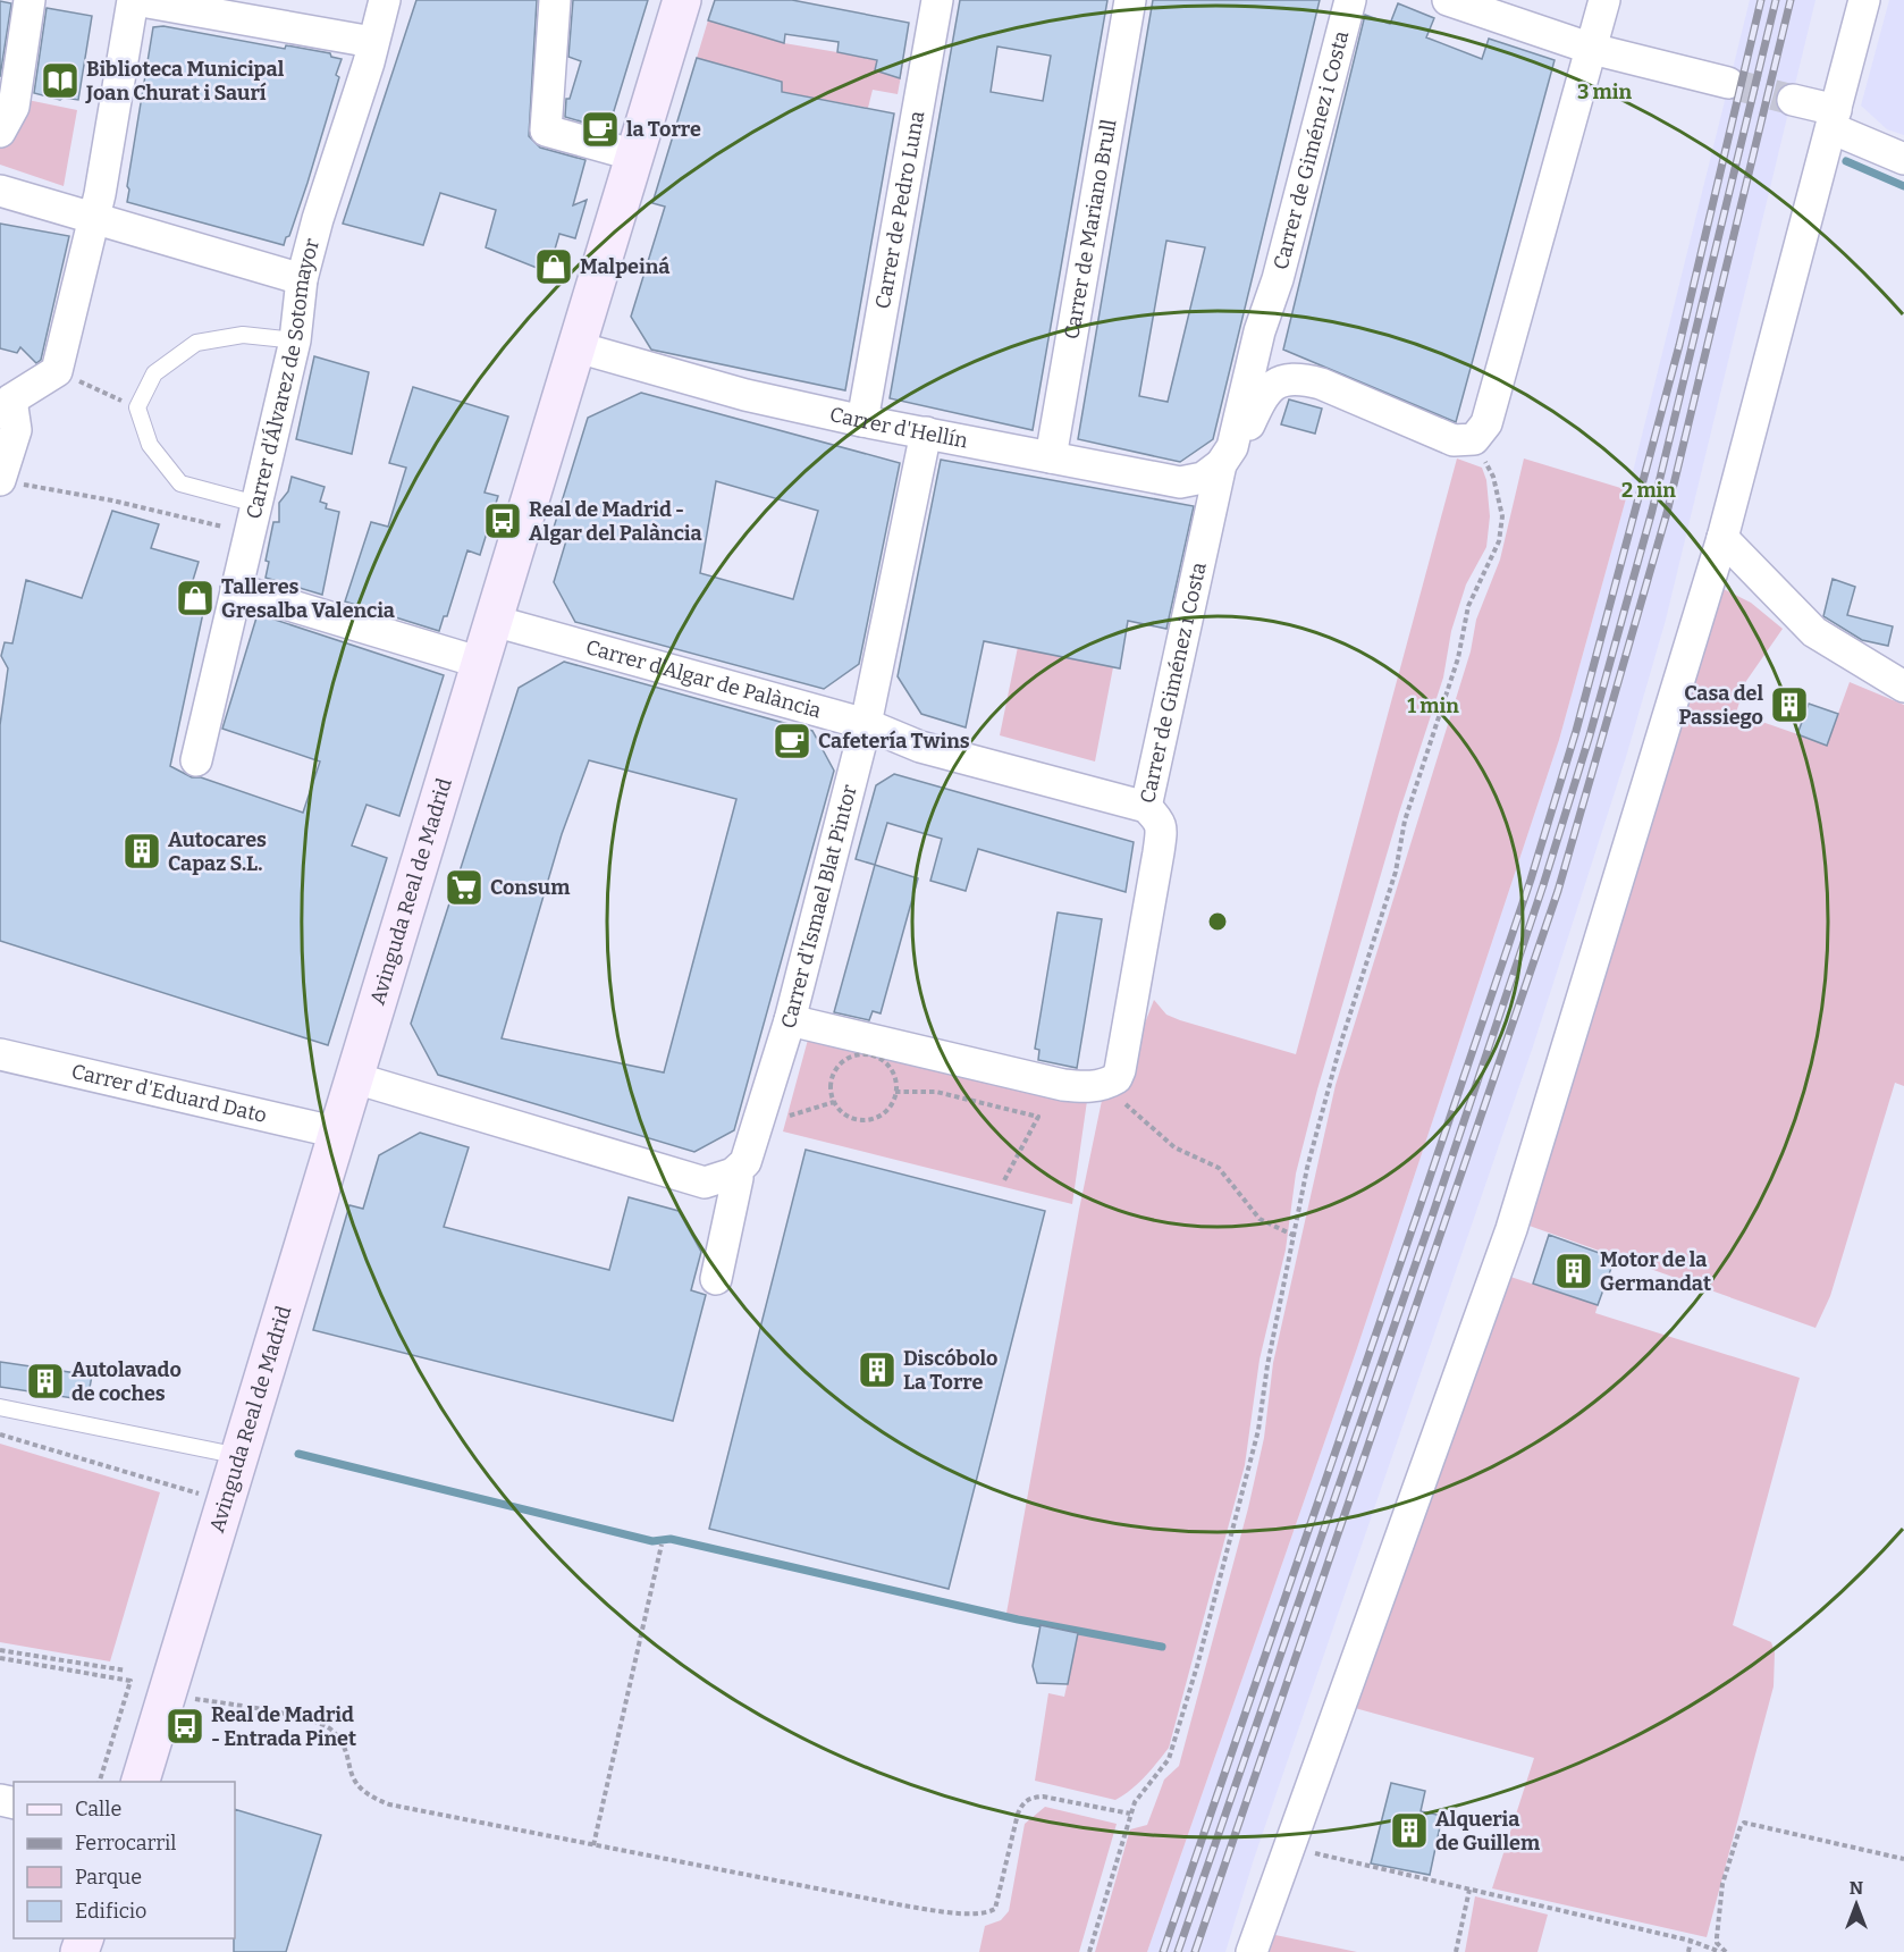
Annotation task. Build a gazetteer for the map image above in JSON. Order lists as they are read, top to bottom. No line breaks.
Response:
{"streets":{"street":["Carrer de Giménez i Costa","Carrer de Pedro Luna","Carrer de Mariano Brull","Carrer d'Álvarez de Sotomayor","Carrer d'Hellín","Carrer d'Algar de Palància","Avinguda Real de Madrid","Carrer d'Ismael Blat Pintor","Carrer d'Eduard Dato"]},"crossings":[["Carrer de Giménez i Costa","Carrer d'Hellín"],["Carrer de Giménez i Costa","Carrer d'Algar de Palància"],["Carrer de Pedro Luna","Carrer d'Hellín"],["Carrer de Mariano Brull","Carrer d'Hellín"],["Carrer d'Hellín","Avinguda Real de Madrid"],["Carrer d'Hellín","Carrer d'Ismael Blat Pintor"],["Carrer d'Algar de Palància","Avinguda Real de Madrid"],["Carrer d'Algar de Palància","Carrer d'Ismael Blat Pintor"],["Avinguda Real de Madrid","Carrer d'Eduard Dato"]],"places":{"library":["Biblioteca Municipal Joan Churat i Saurí"],"cafe":["la Torre","Cafetería Twins"],"shop":["Malpeiná","Talleres Gresalba Valencia"],"bus stop":["Real de Madrid - Algar del Palància","Real de Madrid - Entrada Pinet"],"building":["Casa del Passiego","Autocares Capaz S.L.","Motor de la Germandat","Discóbolo La Torre","Autolavado de coches","Alqueria de Guillem"],"supermarket":["Consum"]},"legend":["Calle","Ferrocarril","Parque","Edificio"],"north":"top","rings":["3 min","2 min","1 min"]}
